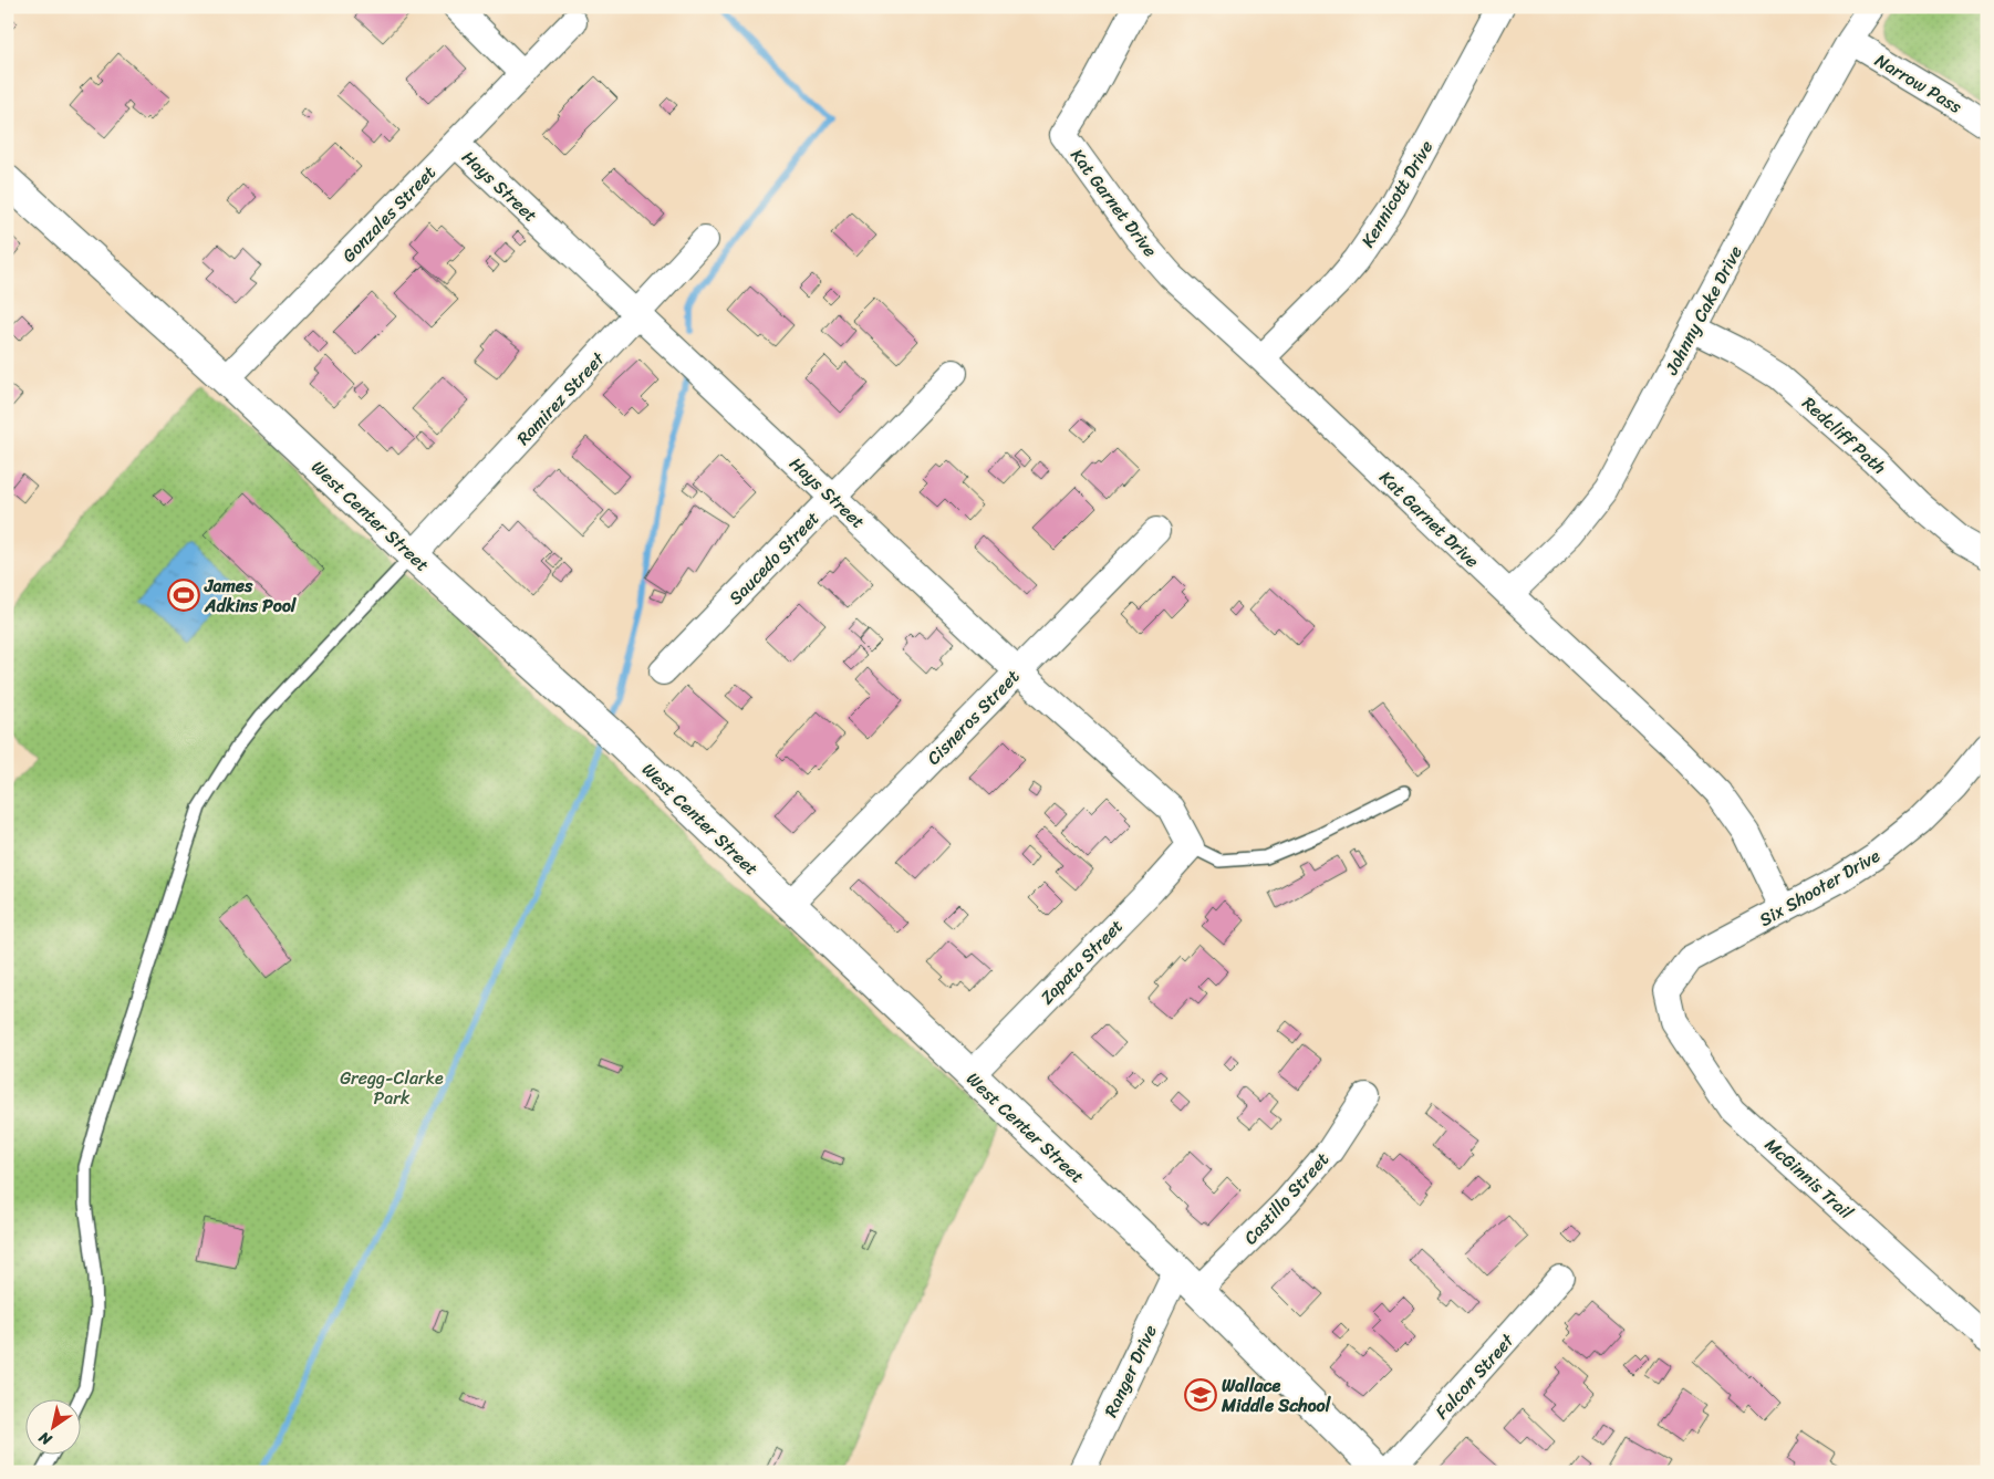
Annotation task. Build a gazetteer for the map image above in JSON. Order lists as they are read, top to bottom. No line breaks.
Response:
{"streets":{"street":["Narrow Pass","Hays Street","Kennicott Drive","Kat Garnet Drive","Gonzales Street","Johnny Cake Drive","Ramirez Street","Redcliff Path","West Center Street","Saucedo Street","Cisneros Street","Six Shooter Drive","Zapata Street","McGinnis Trail","Castillo Street","Ranger Drive","Falcon Street"]},"crossings":[["Narrow Pass","Johnny Cake Drive"],["Hays Street","Gonzales Street"],["Hays Street","Ramirez Street"],["Hays Street","Saucedo Street"],["Hays Street","Cisneros Street"],["Hays Street","Zapata Street"],["Kennicott Drive","Kat Garnet Drive"],["Kat Garnet Drive","Johnny Cake Drive"],["Kat Garnet Drive","Six Shooter Drive"],["Gonzales Street","West Center Street"],["Johnny Cake Drive","Redcliff Path"],["Ramirez Street","West Center Street"],["West Center Street","Cisneros Street"],["West Center Street","Zapata Street"],["West Center Street","Castillo Street"],["West Center Street","Ranger Drive"],["Six Shooter Drive","McGinnis Trail"],["Castillo Street","Ranger Drive"]],"parks":["Gregg-Clarke Park"],"places":{"sports":["James Adkins Pool"],"school or university":["Wallace Middle School"]},"north":"bottom left"}
